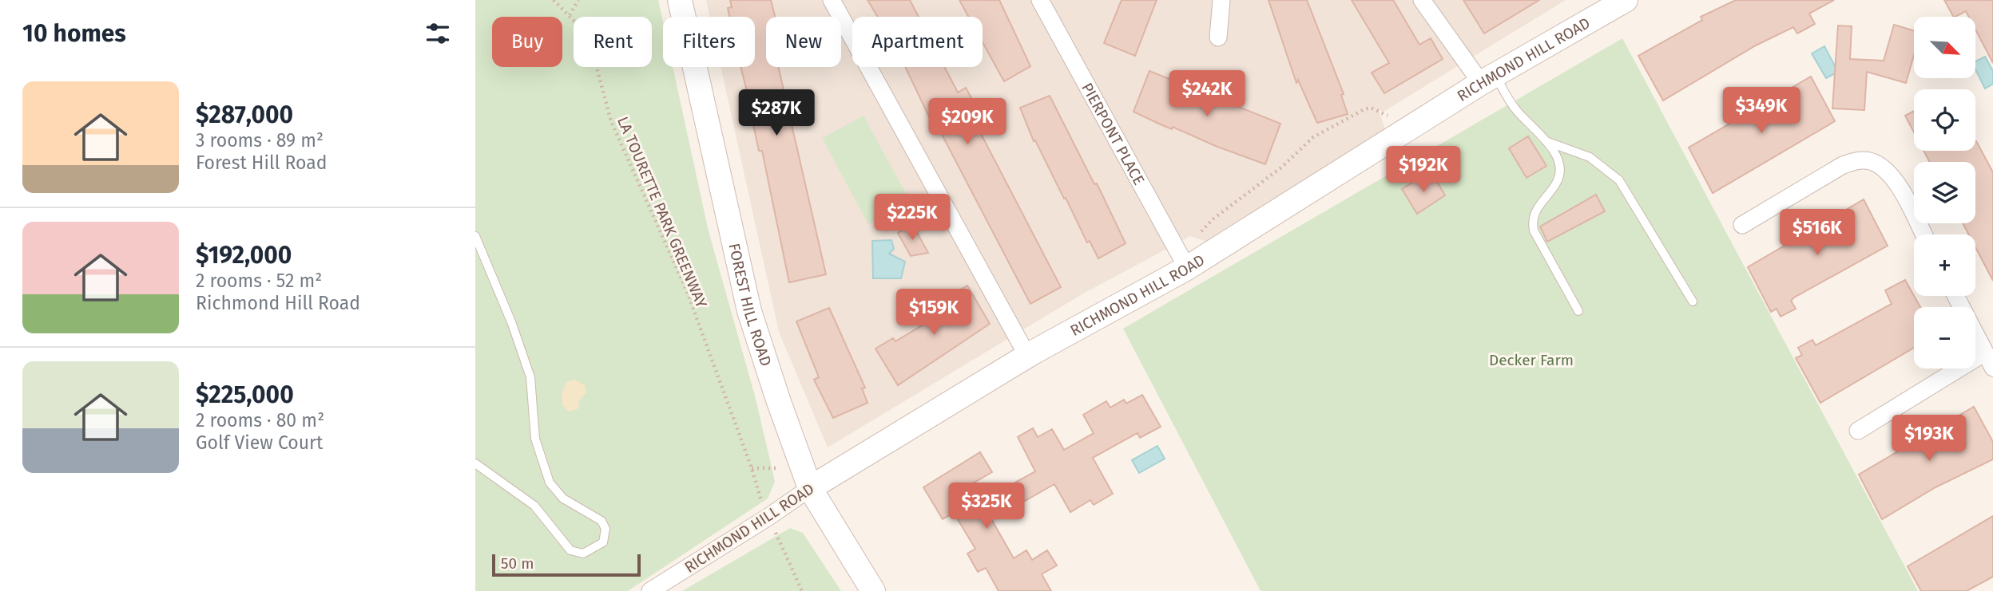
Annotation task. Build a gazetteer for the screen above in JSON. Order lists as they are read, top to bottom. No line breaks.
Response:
{"streets":{"street":["RICHMOND HILL ROAD","PIERPONT PLACE","FOREST HILL ROAD"],"path":["LA TOURETTE PARK GREENWAY"]},"crossings":[["RICHMOND HILL ROAD","PIERPONT PLACE"],["RICHMOND HILL ROAD","FOREST HILL ROAD"]],"parks":["Decker Farm"],"scale_bar":"50 m","north":"bottom right","page":{"heading":"10 homes","map_buttons":["+","−"],"chip":["Buy","Rent","Filters","New","Apartment"],"list":[{"name":"$287,000","note":"3 rooms · 89 m² · Forest Hill Road"},{"name":"$192,000","note":"2 rooms · 52 m² · Richmond Hill Road"},{"name":"$225,000","note":"2 rooms · 80 m² · Golf View Court"}],"price":["$242K","$349K","$287K","$209K","$192K","$225K","$516K","$159K","$193K","$325K"],"scale":"50 m"}}
